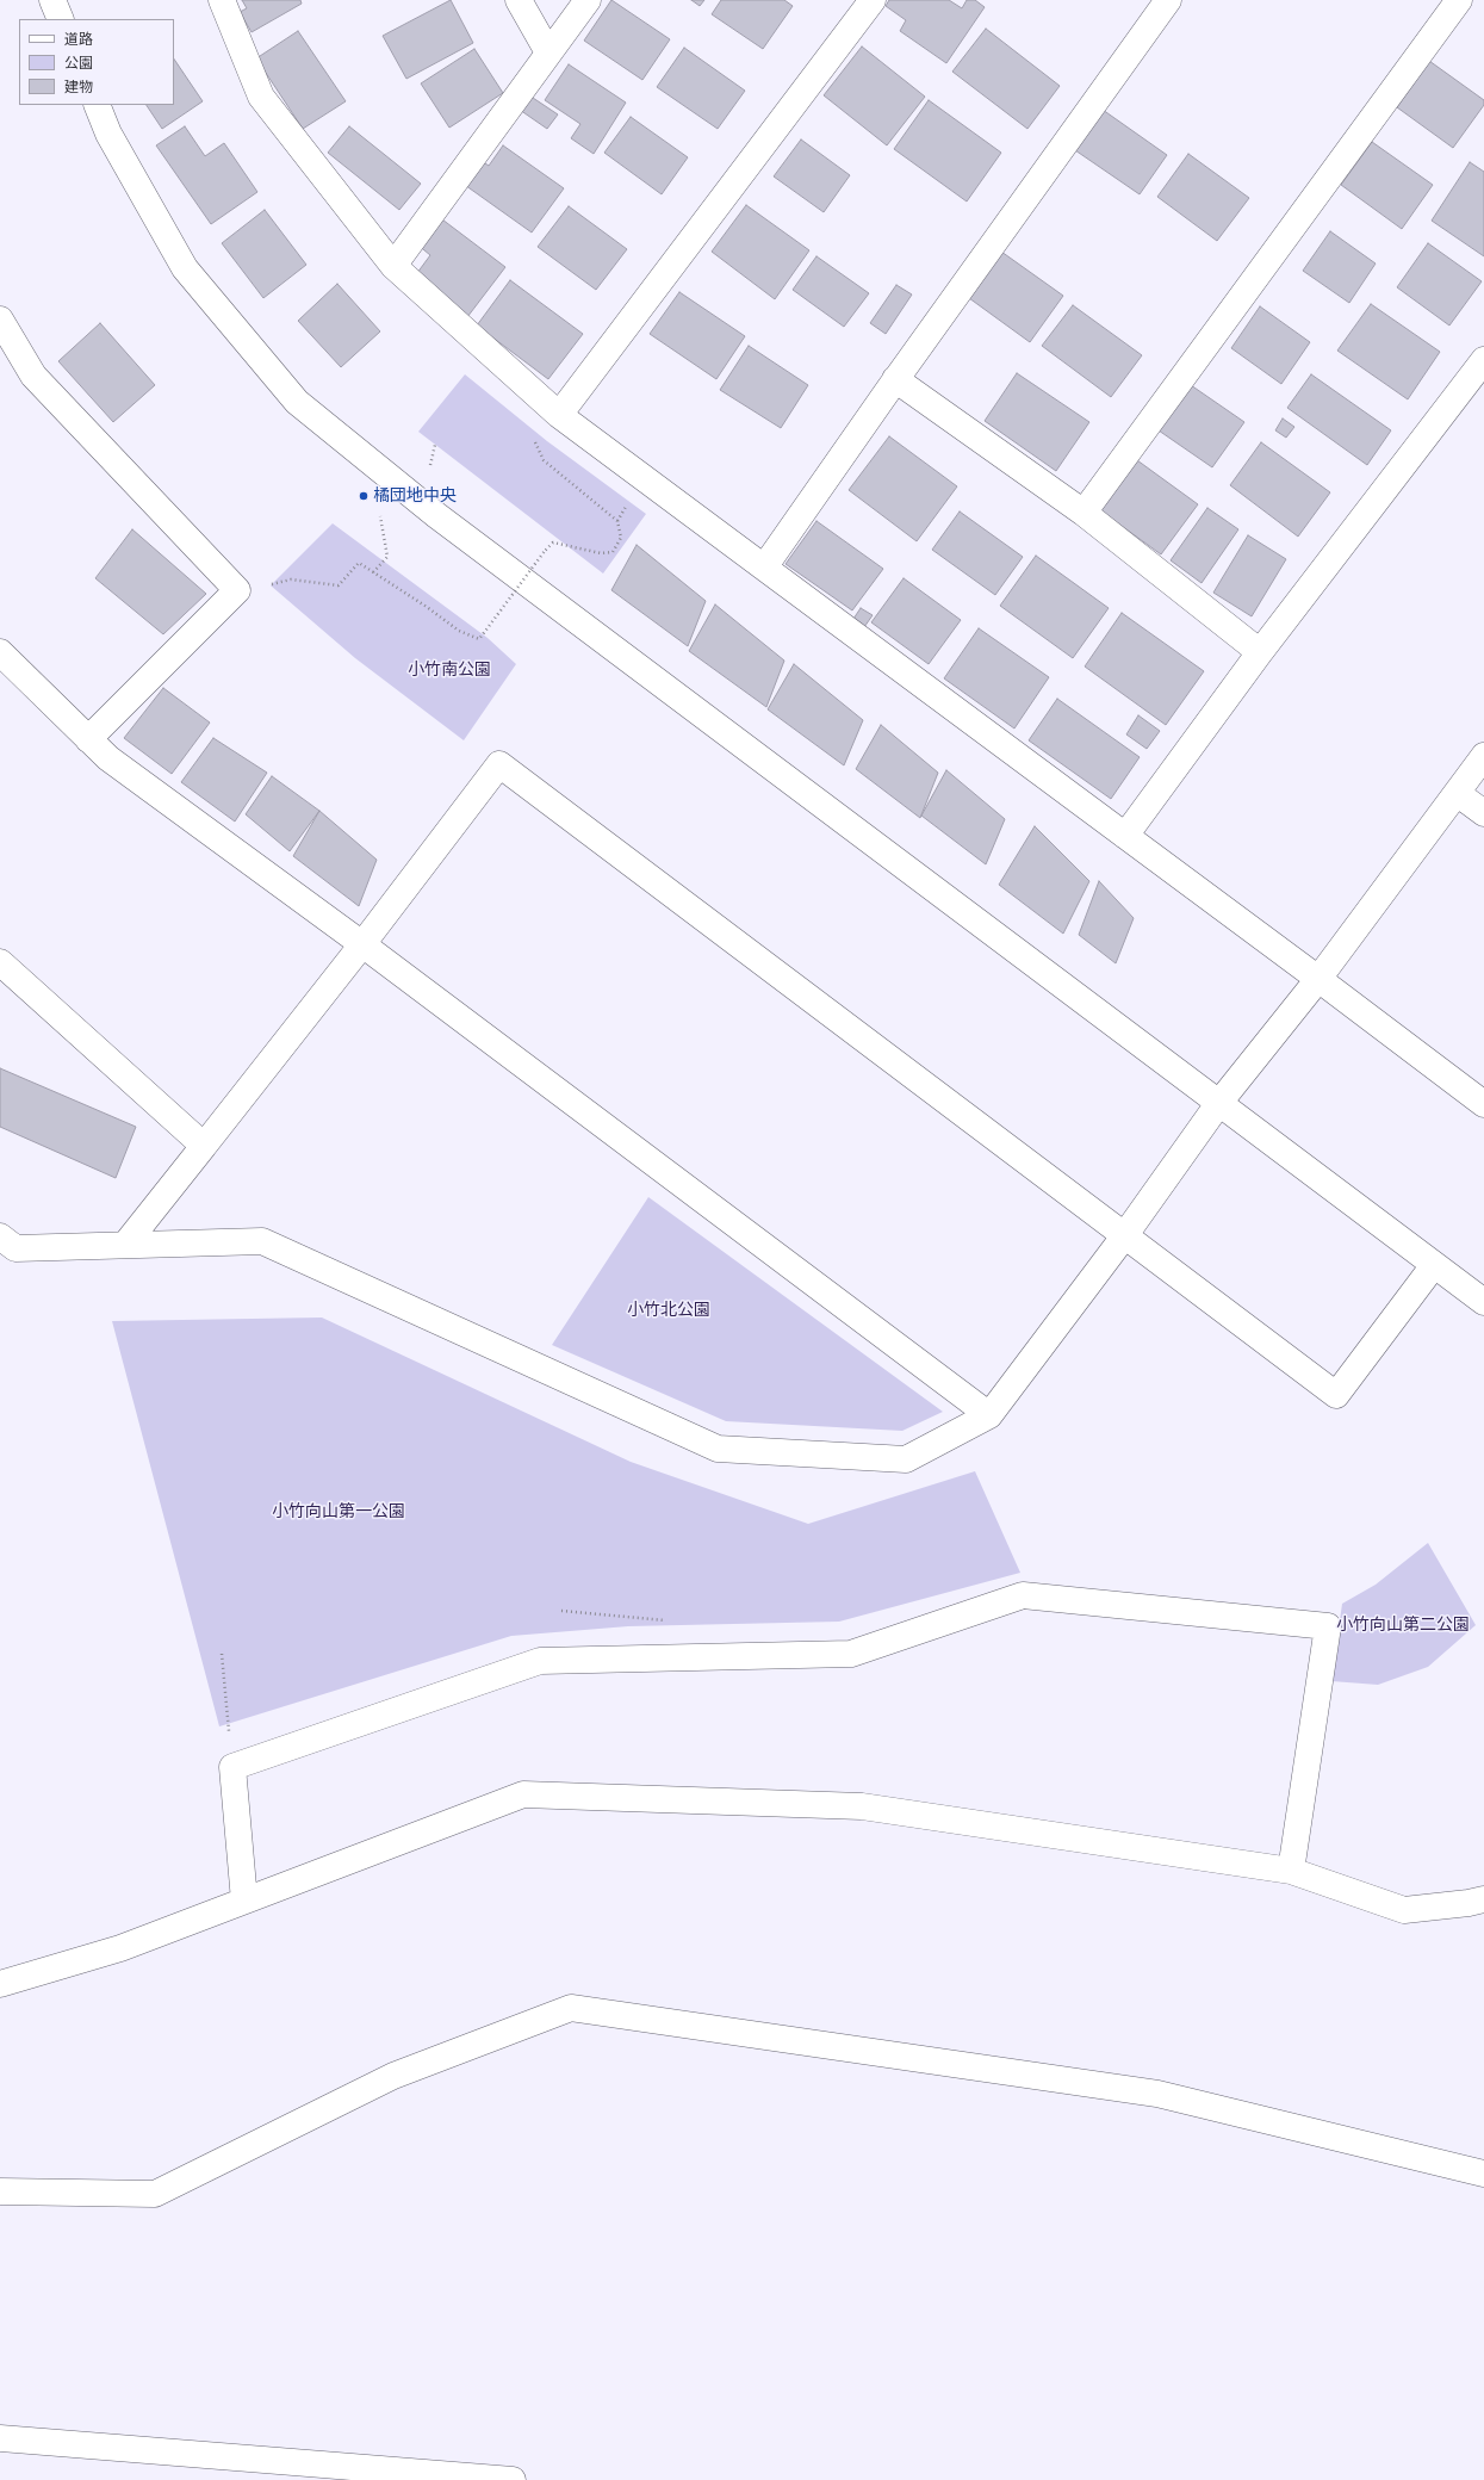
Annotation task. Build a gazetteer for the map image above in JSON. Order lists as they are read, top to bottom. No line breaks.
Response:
{"parks":["小竹南公園","小竹北公園","小竹向山第一公園","小竹向山第二公園"],"places":["橘団地中央"],"legend":["道路","公園","建物"]}
